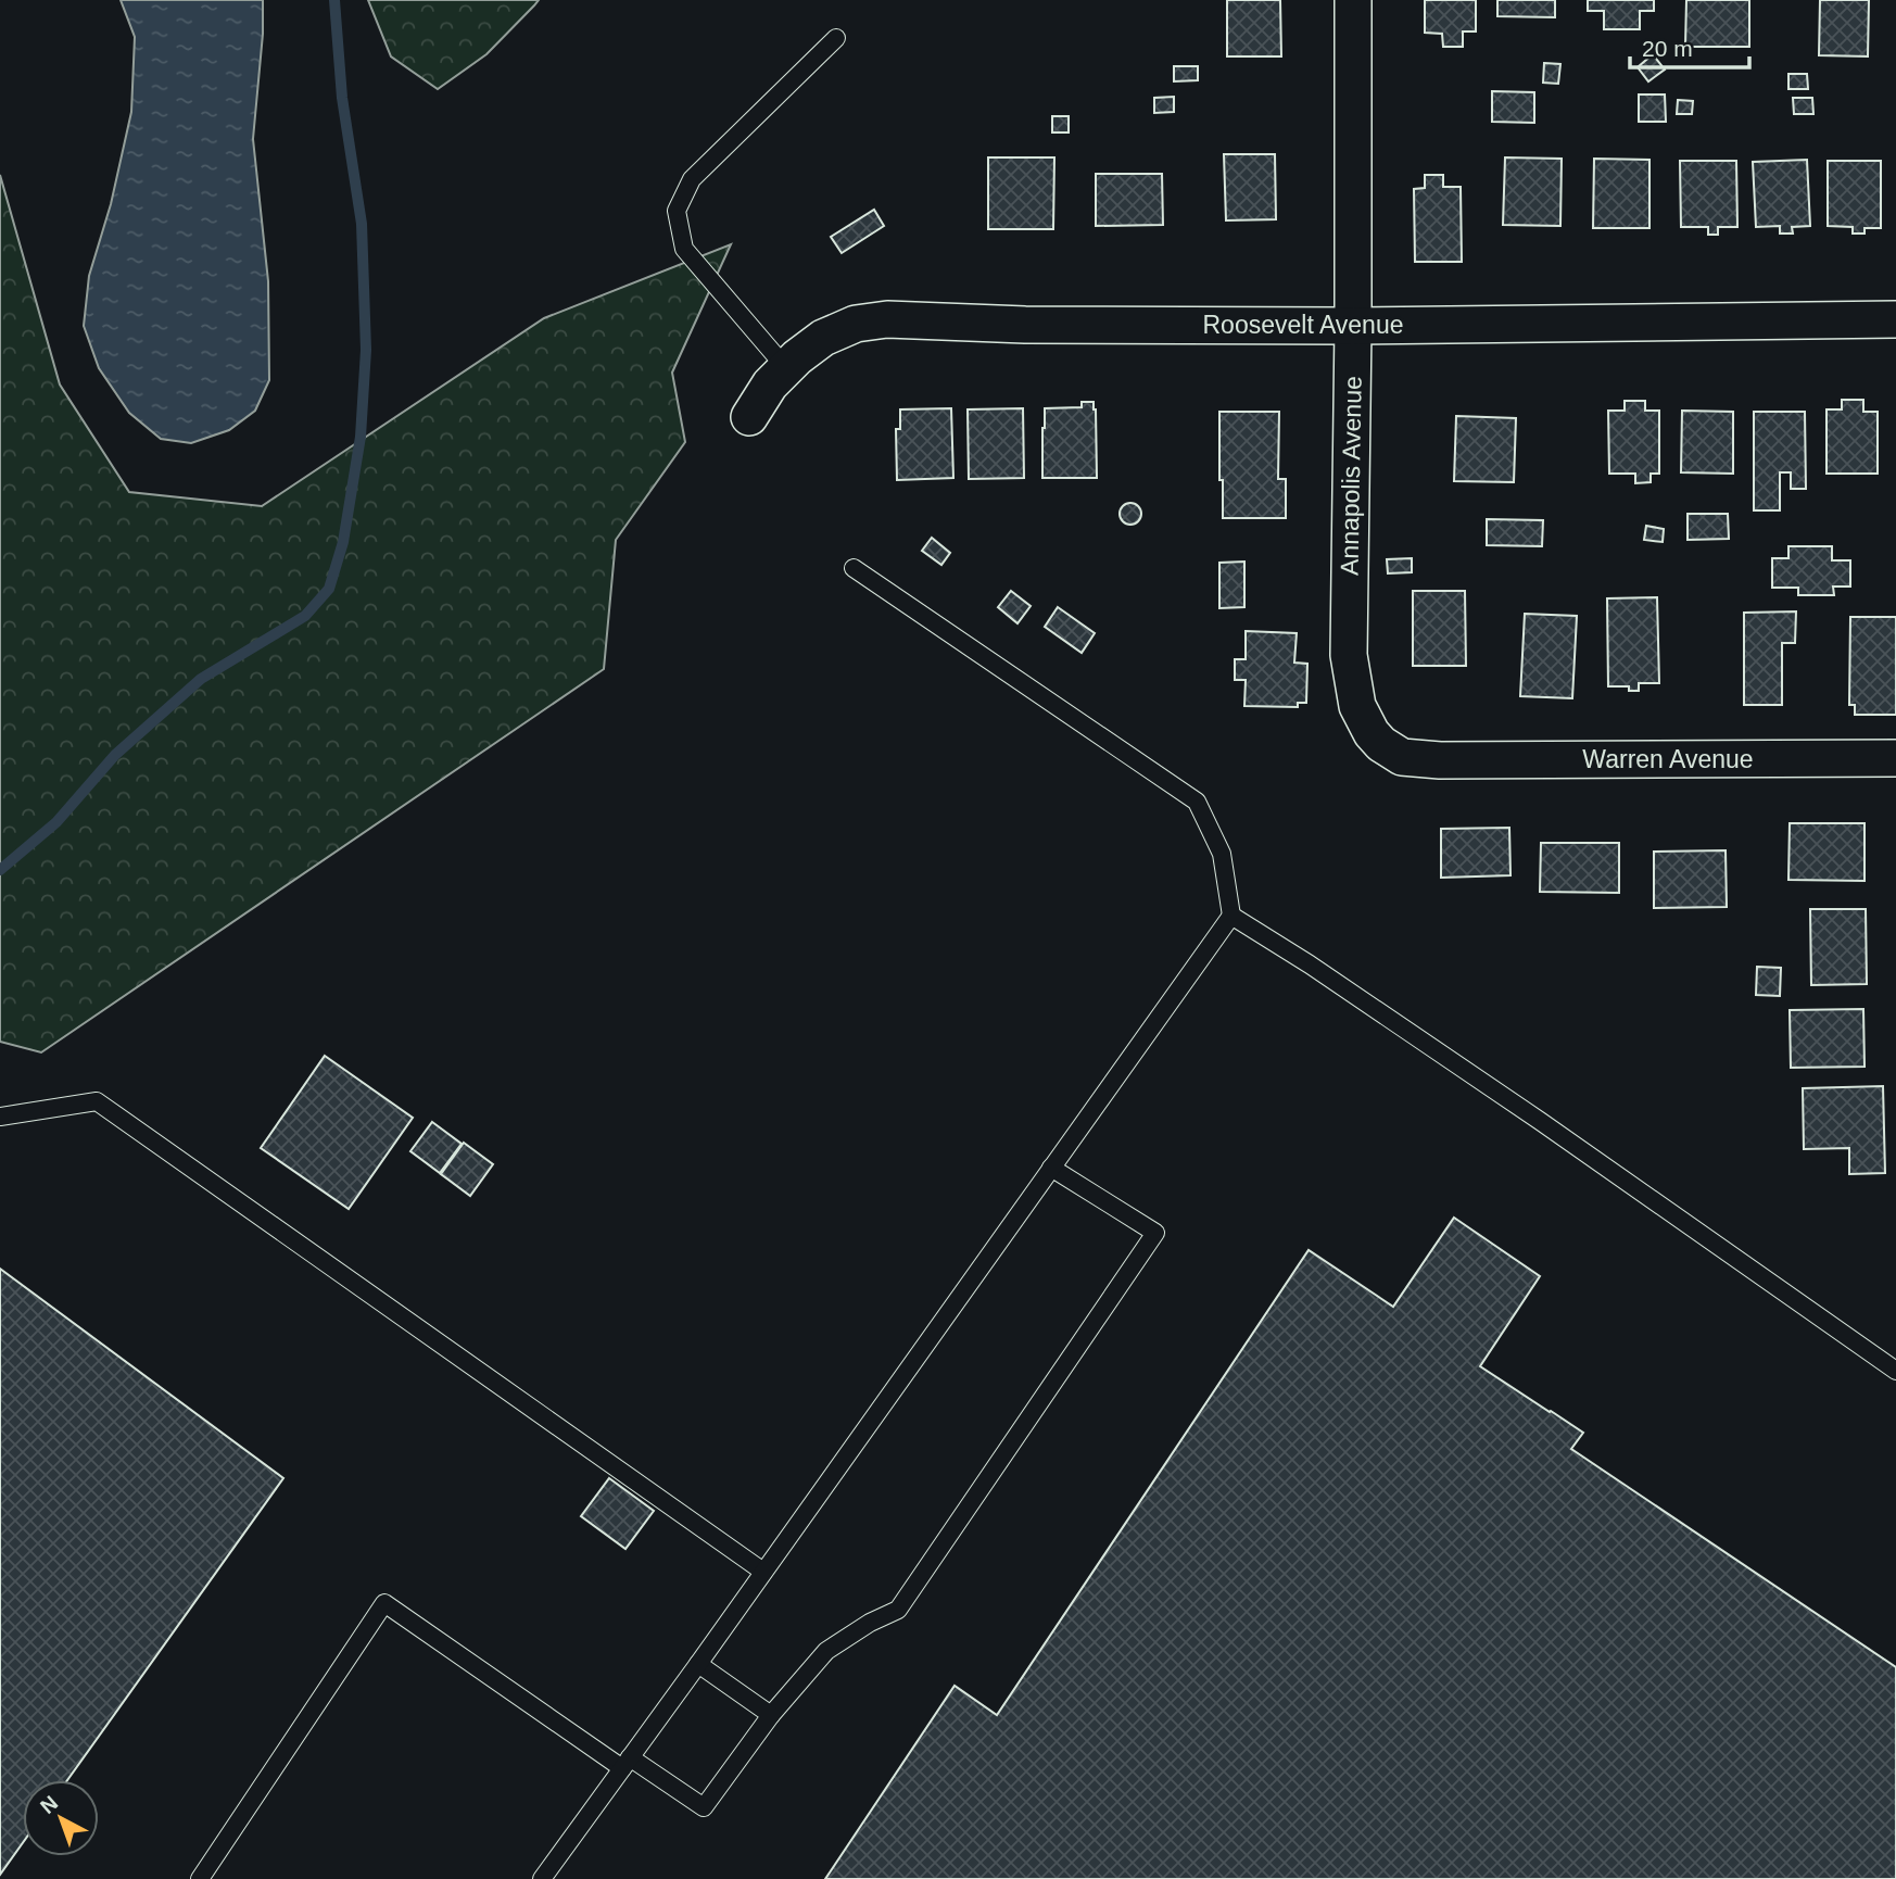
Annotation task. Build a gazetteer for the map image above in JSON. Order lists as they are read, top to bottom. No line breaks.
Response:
{"streets":{"street":["Roosevelt Avenue","Annapolis Avenue","Warren Avenue"]},"crossings":[["Roosevelt Avenue","Annapolis Avenue"],["Annapolis Avenue","Warren Avenue"]],"scale_bar":"20 m","north":"top left"}
